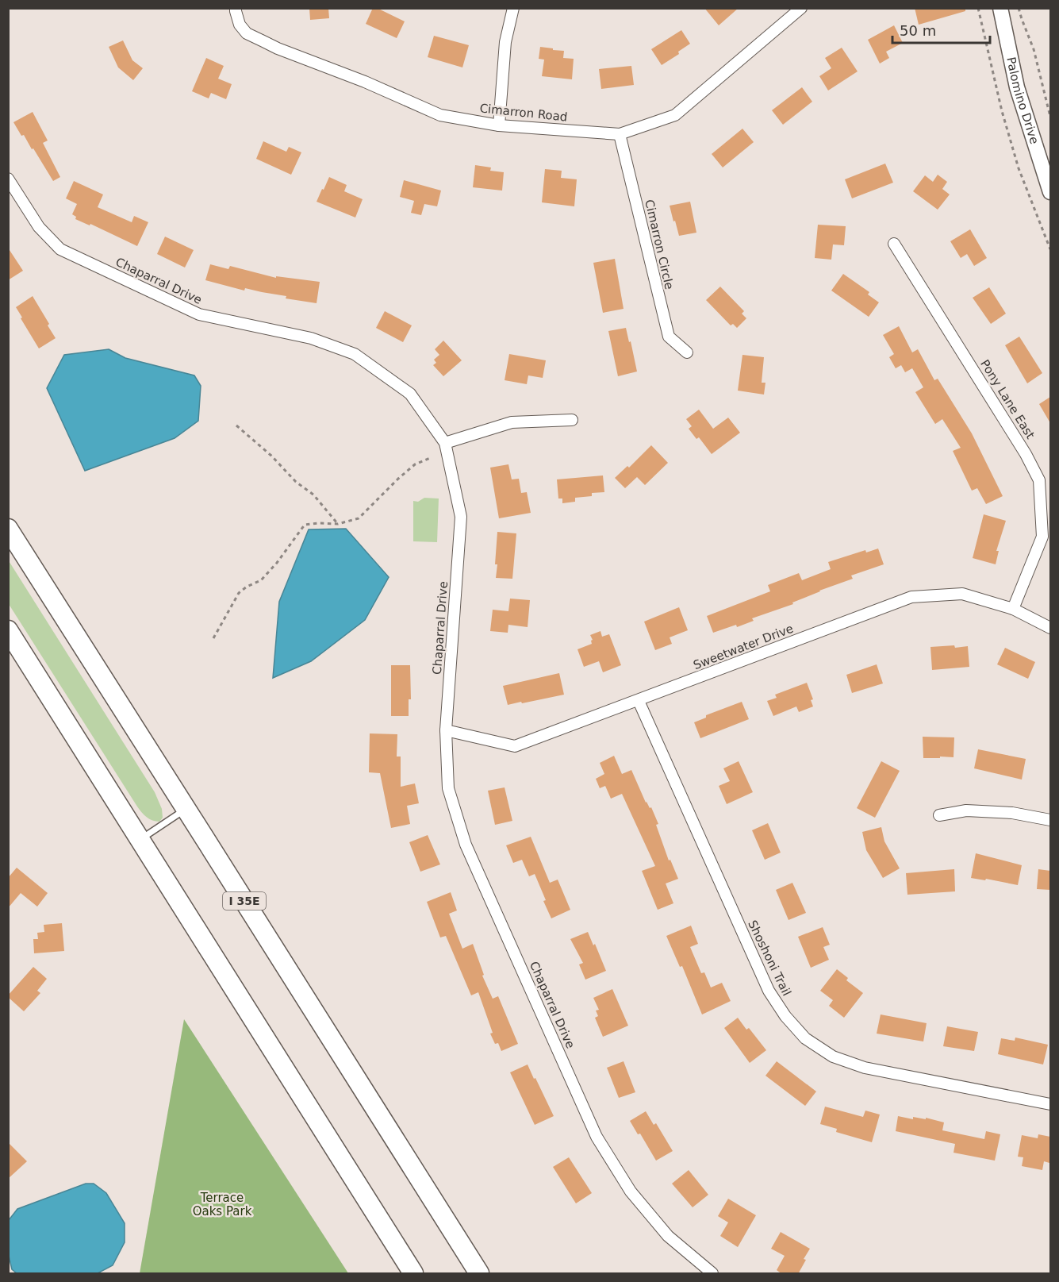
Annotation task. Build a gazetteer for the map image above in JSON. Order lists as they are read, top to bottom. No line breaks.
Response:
{"streets":{"highway":["I 35E"],"street":["Palomino Drive","Cimarron Road","Cimarron Circle","Chaparral Drive","Pony Lane East","Sweetwater Drive","Shoshoni Trail"]},"crossings":[["Cimarron Road","Cimarron Circle"],["Chaparral Drive","Sweetwater Drive"],["Pony Lane East","Sweetwater Drive"],["Sweetwater Drive","Shoshoni Trail"]],"parks":["Terrace Oaks Park"],"scale_bar":"50 m"}
